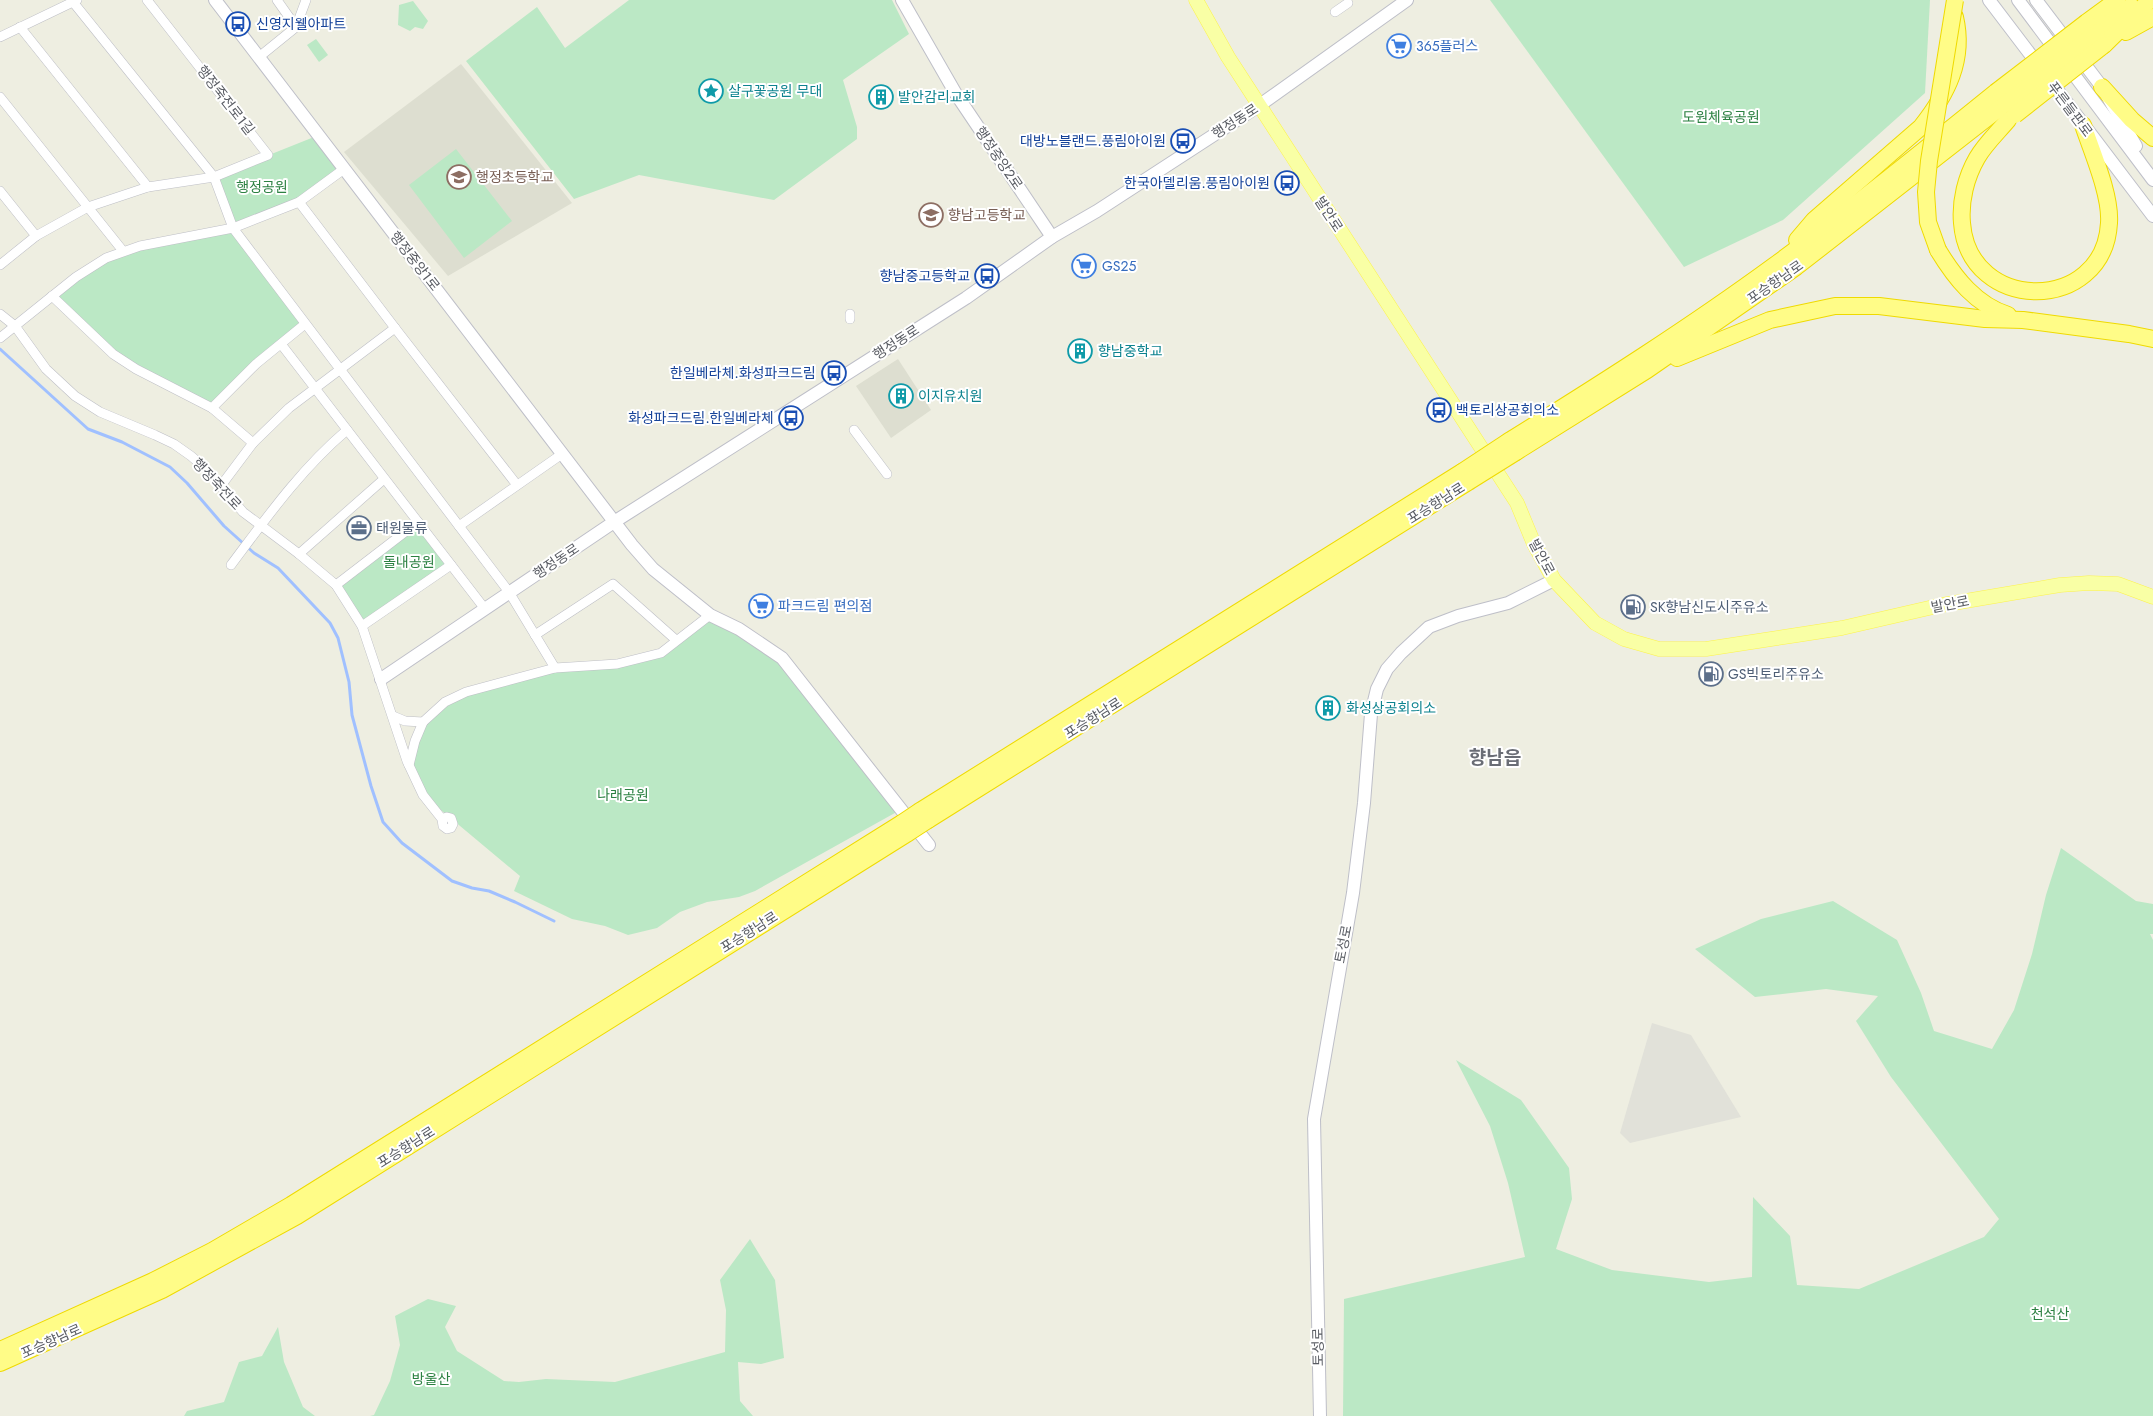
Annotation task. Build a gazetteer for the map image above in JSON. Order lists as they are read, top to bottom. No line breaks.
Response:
{"streets":{"highway":["포승향남로"],"main road":["발안로"],"street":["행정죽전로1길","푸른들판로","행정동로","행정중앙2로","행정중앙1로","행정죽전로","토성로"]},"crossings":[["행정동로","행정중앙2로"],["행정동로","발안로"],["행정동로","행정중앙1로"],["행정동로","행정죽전로"],["발안로","토성로"]],"districts":["향남읍"],"parks":["도원체육공원","행정공원","돌내공원","나래공원","천석산","방울산"],"places":{"bus stop":["신영지웰아파트","대방노블랜드.풍림아이원","한국아델리움.풍림아이원","향남중고등학교","한일베라체.화성파크드림","백토리상공회의소","화성파크드림.한일베라체"],"supermarket":["365플러스","GS25","파크드림 편의점"],"place":["살구꽃공원 무대"],"building":["발안감리교회","향남중학교","이지유치원","화성상공회의소"],"school or university":["행정초등학교","향남고등학교"],"office":["태원물류"],"fuel station":["SK향남신도시주유소","GS빅토리주유소"]}}
